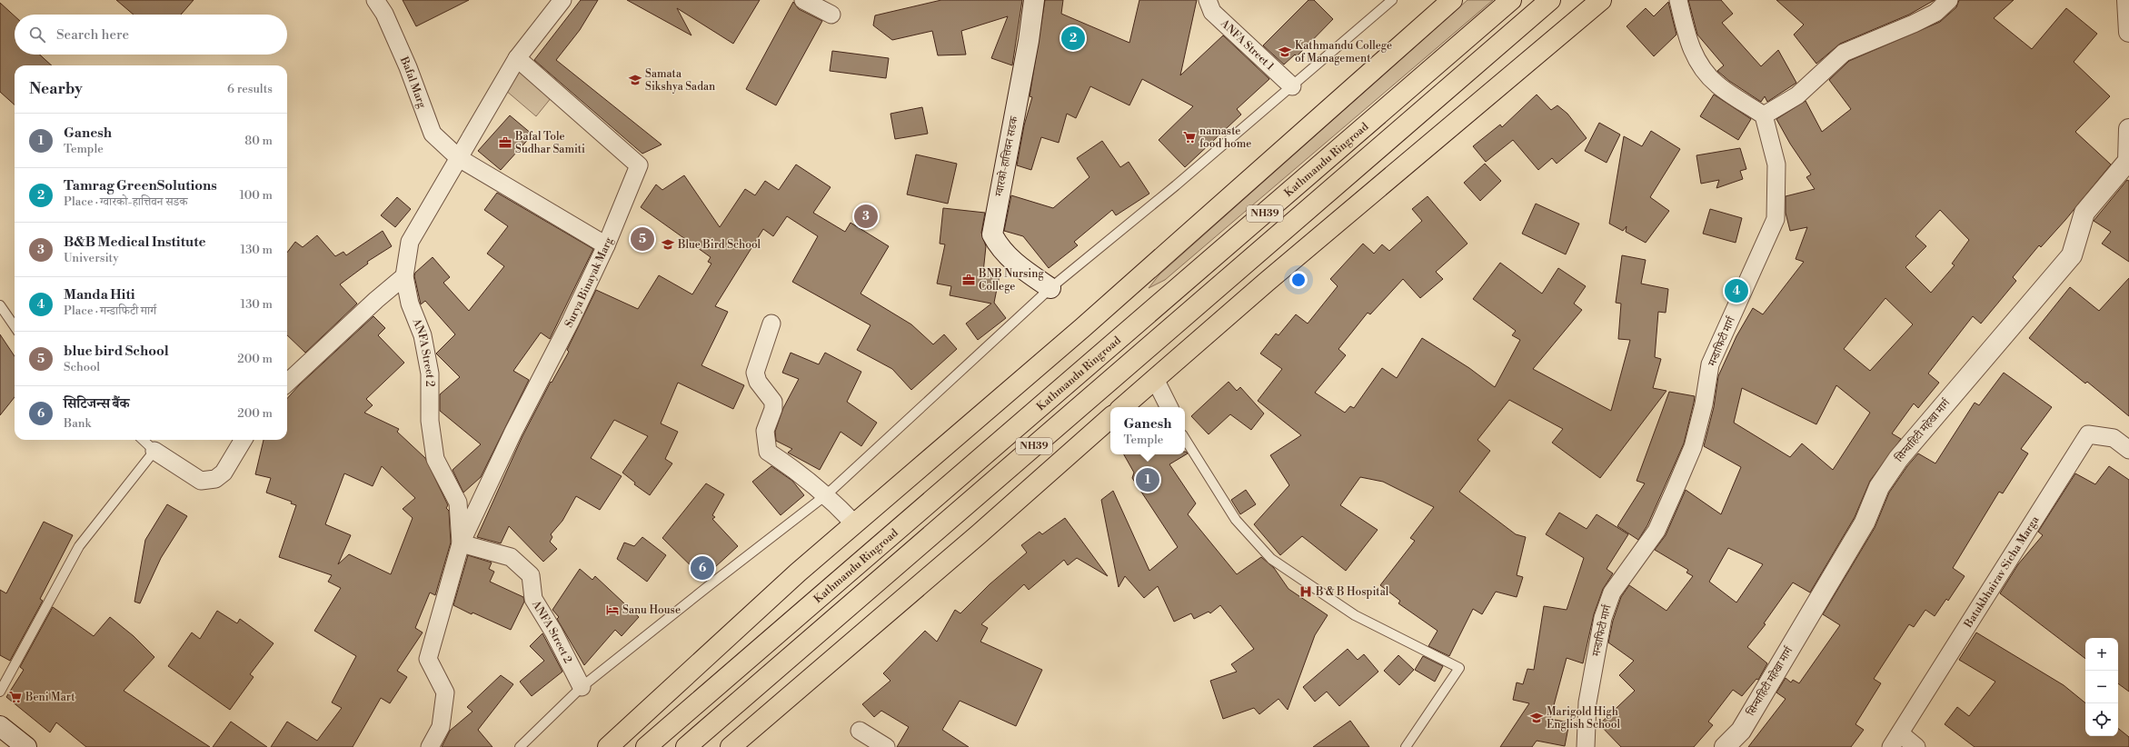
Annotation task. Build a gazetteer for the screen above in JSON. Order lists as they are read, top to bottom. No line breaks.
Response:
{"streets":{"main road":["Kathmandu Ringroad","NH39"],"street":["ANFA Street 1","Bafal Marg","ग्वारको-हात्तिवन सडक","Surya Binayak Marg","मन्डाफिटी मार्ग","ANFA Street 2","सिन्चाहिटी महेखा मार्ग","Batukbhairav Sicha Marga"]},"crossings":[["Bafal Marg","Surya Binayak Marg"],["Bafal Marg","ANFA Street 2"],["Surya Binayak Marg","ANFA Street 2"]],"places":{"school or university":["Kathmandu College of Management","Samata Sikshya Sadan","Blue Bird School","Marigold High English School"],"supermarket":["namaste food home","Beni Mart"],"office":["Bafal Tole Sudhar Samiti","BNB Nursing College"],"hospital":["B & B Hospital"],"hotel":["Sanu House"]},"page":{"search":"Search here","pins":["2","3","5","4","1","6"],"heading":["Nearby","6 results"],"list":[{"mark":"1","name":"Ganesh","note":"Temple","value":"80 m"},{"mark":"2","name":"Tamrag GreenSolutions","note":"Place · ग्वारको-हात्तिवन सडक","value":"100 m"},{"mark":"3","name":"B&B Medical Institute","note":"University","value":"130 m"},{"mark":"4","name":"Manda Hiti","note":"Place · मन्डाफिटी मार्ग","value":"130 m"},{"mark":"5","name":"blue bird School","note":"School","value":"200 m"},{"mark":"6","name":"सिटिजन्स बैंक","note":"Bank","value":"200 m"}],"popup":["Ganesh","Temple"],"map_buttons":["+","−"]}}
